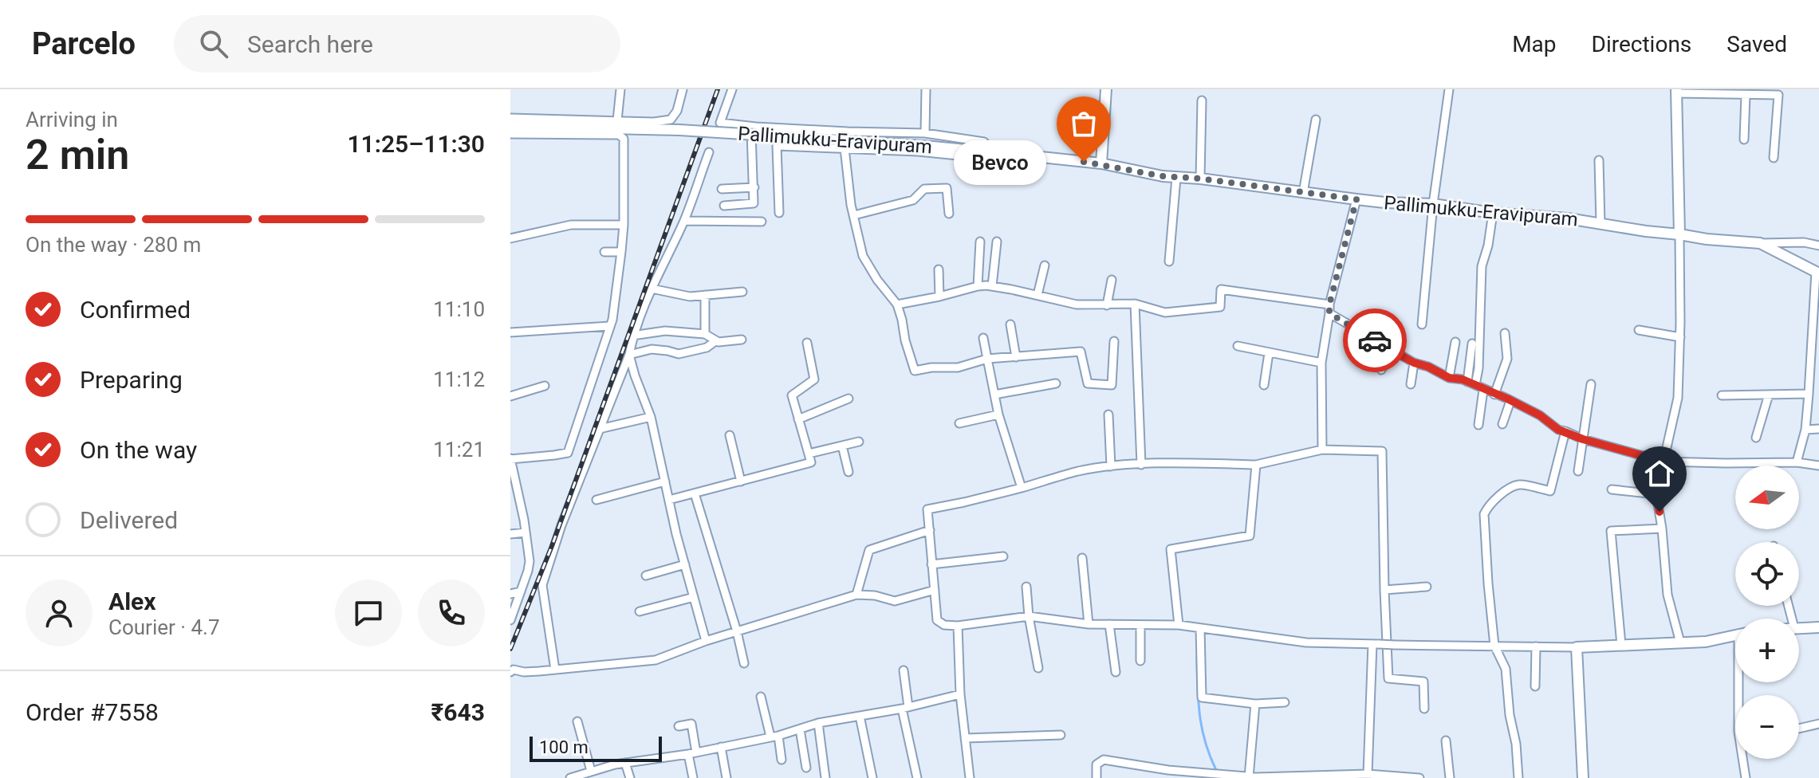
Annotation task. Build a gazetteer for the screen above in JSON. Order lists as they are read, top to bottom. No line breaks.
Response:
{"streets":{"main road":["Pallimukku-Eravipuram"]},"places":["Bevco"],"scale_bar":"100 m","north":"left","page":{"header":"Parcelo","search":"Search here","nav":["Map","Directions","Saved"],"heading":["2 min","Arriving in","11:25–11:30"],"panel":["Alex","Courier · 4.7","Order #7558","₹643"],"bubble":"Bevco","bar":"On the way · 280 m","list":[["Confirmed","11:10"],["Preparing","11:12"],["On the way","11:21"],"Delivered"],"map_buttons":["+","−"],"scale":"100 m"}}
